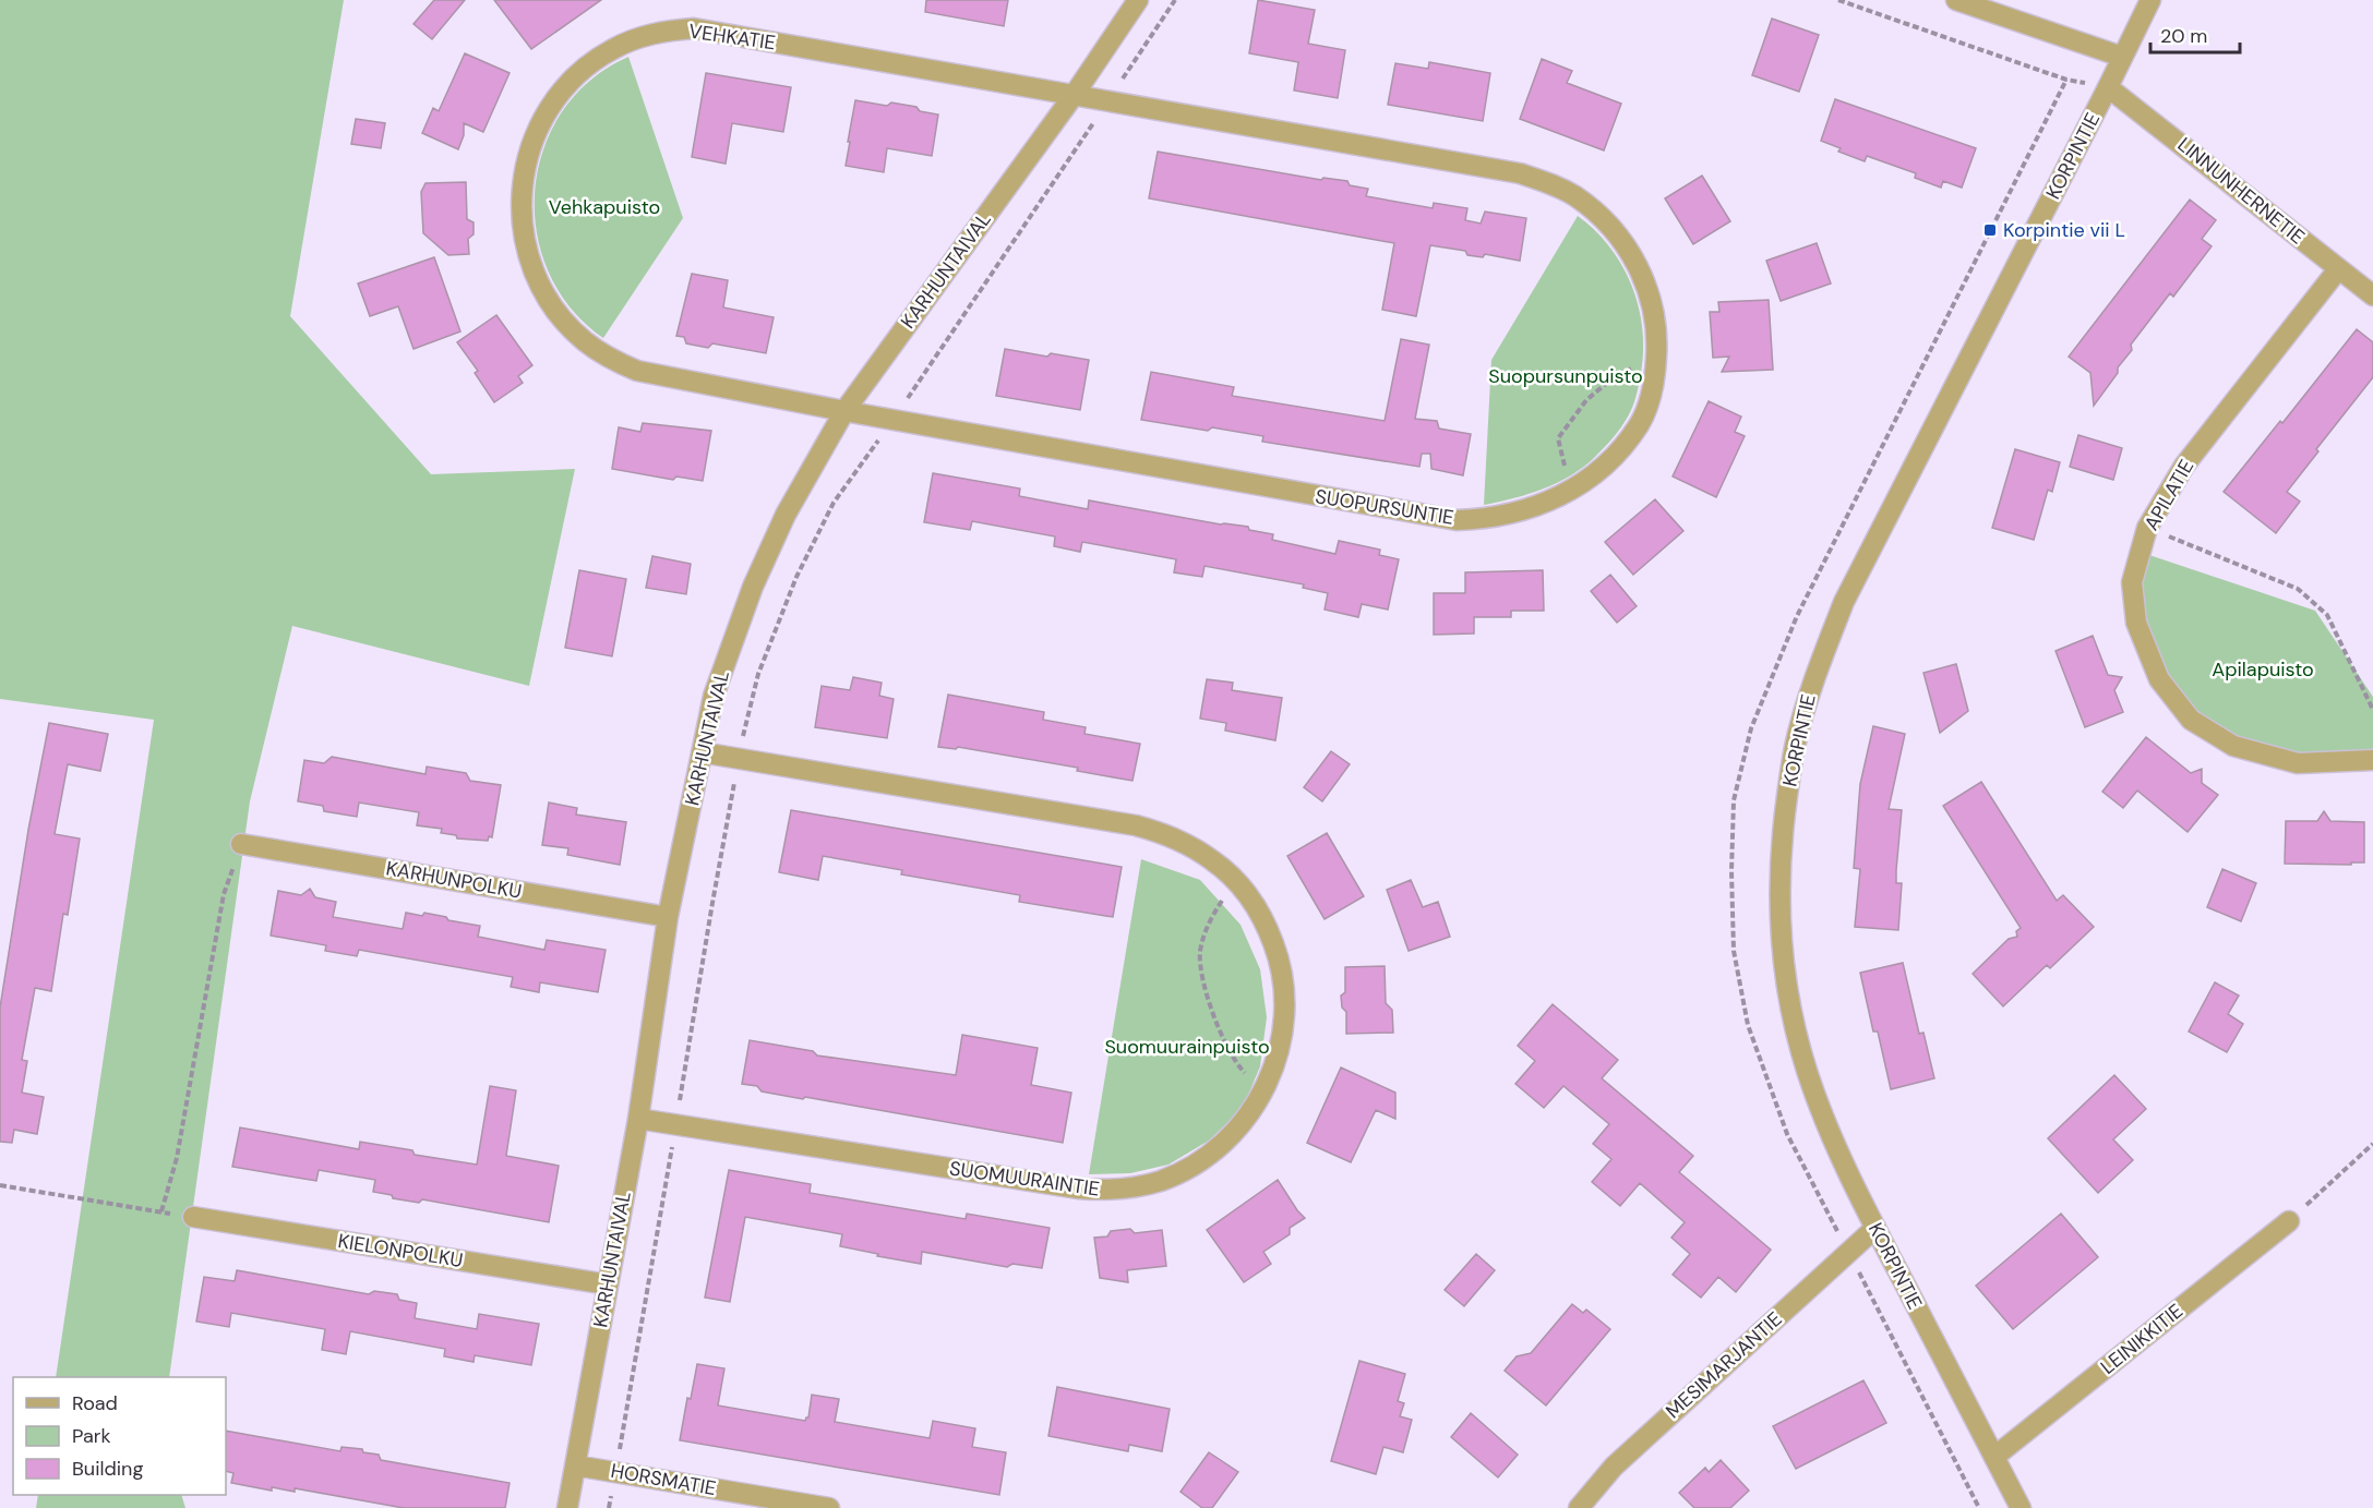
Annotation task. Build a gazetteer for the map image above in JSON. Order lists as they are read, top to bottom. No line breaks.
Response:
{"streets":{"street":["VEHKATIE","KORPINTIE","LINNUNHERNETIE","KARHUNTAIVAL","APILATIE","SUOPURSUNTIE","KARHUNPOLKU","SUOMUURAINTIE","KIELONPOLKU","LEINIKKITIE","MESIMARJANTIE","HORSMATIE"]},"crossings":[["VEHKATIE","KARHUNTAIVAL"],["VEHKATIE","SUOPURSUNTIE"],["KORPINTIE","LINNUNHERNETIE"],["KORPINTIE","LEINIKKITIE"],["KORPINTIE","MESIMARJANTIE"],["LINNUNHERNETIE","APILATIE"],["KARHUNTAIVAL","SUOPURSUNTIE"],["KARHUNTAIVAL","KARHUNPOLKU"],["KARHUNTAIVAL","SUOMUURAINTIE"],["KARHUNTAIVAL","KIELONPOLKU"],["KARHUNTAIVAL","HORSMATIE"]],"parks":["Vehkapuisto","Suopursunpuisto","Apilapuisto","Suomuurainpuisto"],"places":{"transit":["Korpintie vii L"]},"legend":["Road","Park","Building"],"scale_bar":"20 m"}
